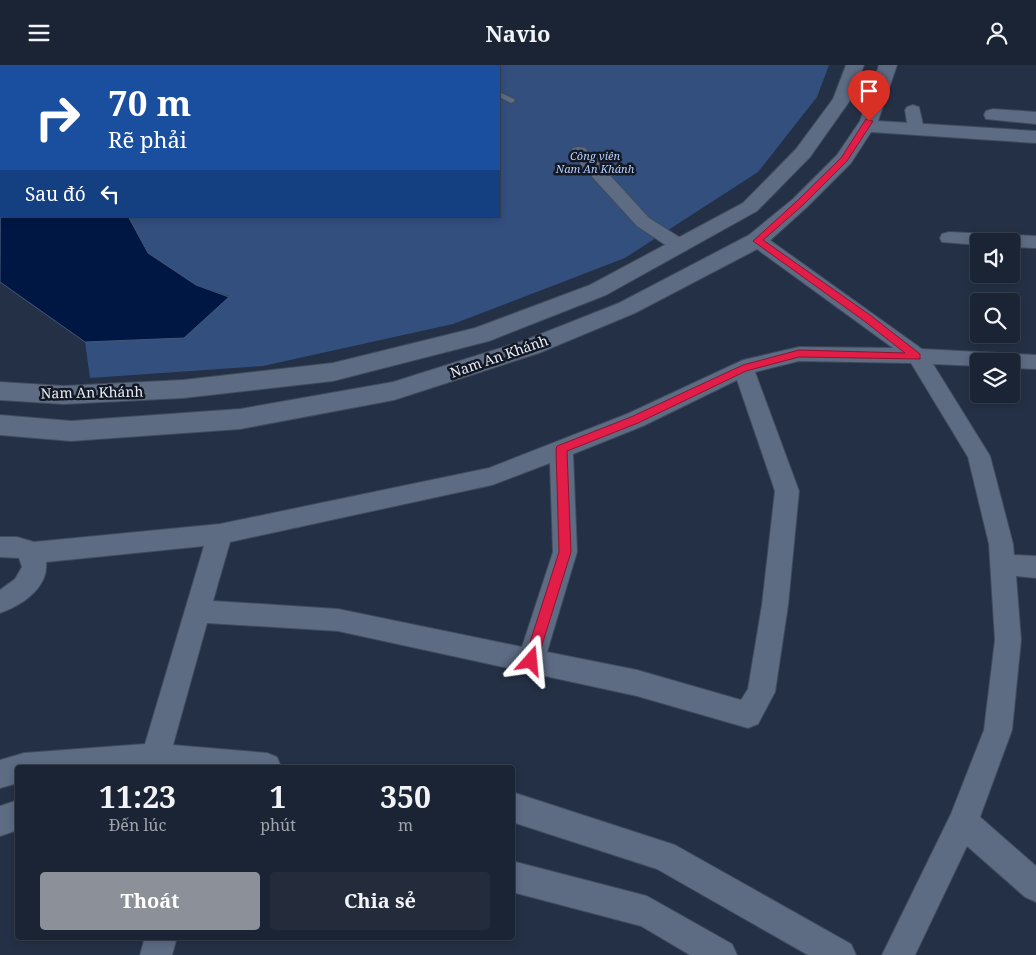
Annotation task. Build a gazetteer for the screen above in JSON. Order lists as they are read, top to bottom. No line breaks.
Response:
{"streets":{"street":["Nam An Khánh"]},"parks":["Công viên Nam An Khánh"],"page":{"header":"Navio","turn":["70 m","Rẽ phải"],"then":"Sau đó","eta":["11:23","Đến lúc","1","phút","350","m"],"buttons":["Thoát","Chia sẻ"]}}
